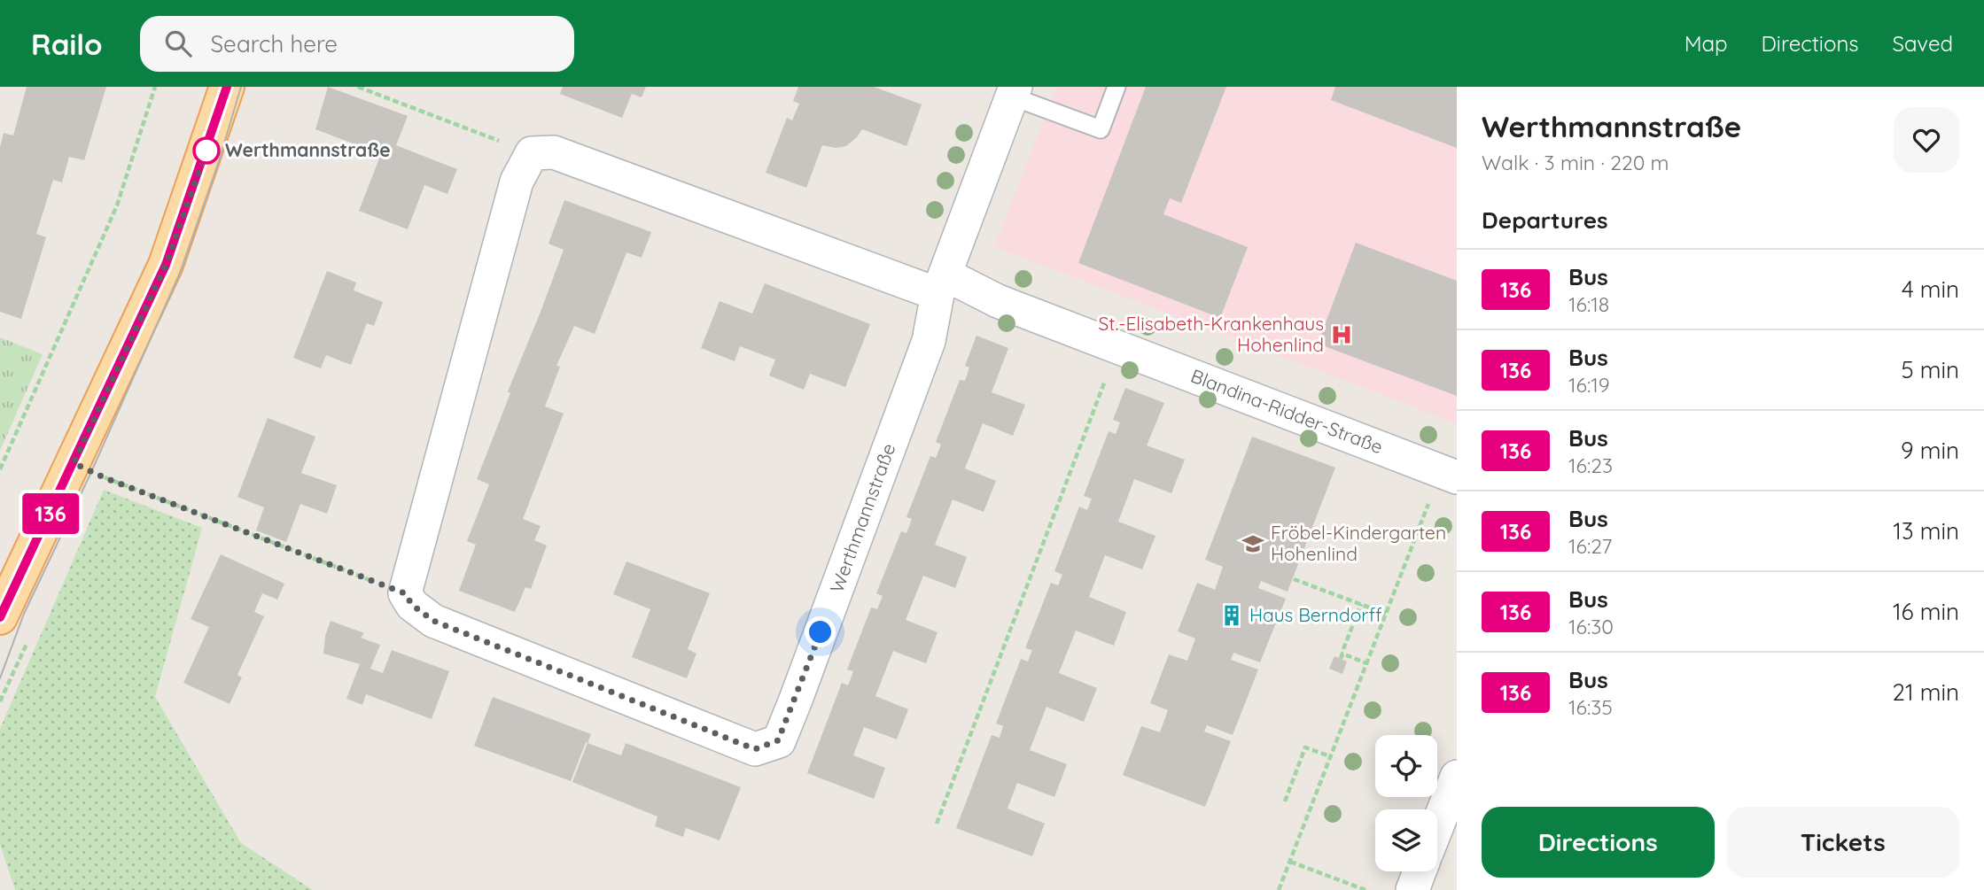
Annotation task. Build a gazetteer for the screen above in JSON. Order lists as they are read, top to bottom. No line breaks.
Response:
{"streets":{"street":["Blandina-Ridder-Straße","Werthmannstraße"]},"crossings":[["Blandina-Ridder-Straße","Werthmannstraße"]],"places":{"other":["Werthmannstraße"],"hospital":["St.-Elisabeth-Krankenhaus Hohenlind"],"school or university":["Fröbel-Kindergarten Hohenlind"],"building":["Haus Berndorff"]},"lines":["bus line 136"],"page":{"header":"Railo","search":"Search here","nav":["Map","Directions","Saved"],"on_map":"136","heading":[["Werthmannstraße","Walk · 3 min · 220 m"],"Departures"],"list":[{"mark":"136","name":"Bus","note":"16:18","value":"4 min"},{"mark":"136","name":"Bus","note":"16:19","value":"5 min"},{"mark":"136","name":"Bus","note":"16:23","value":"9 min"},{"mark":"136","name":"Bus","note":"16:27","value":"13 min"},{"mark":"136","name":"Bus","note":"16:30","value":"16 min"},{"mark":"136","name":"Bus","note":"16:35","value":"21 min"}],"buttons":["Directions","Tickets"]}}
